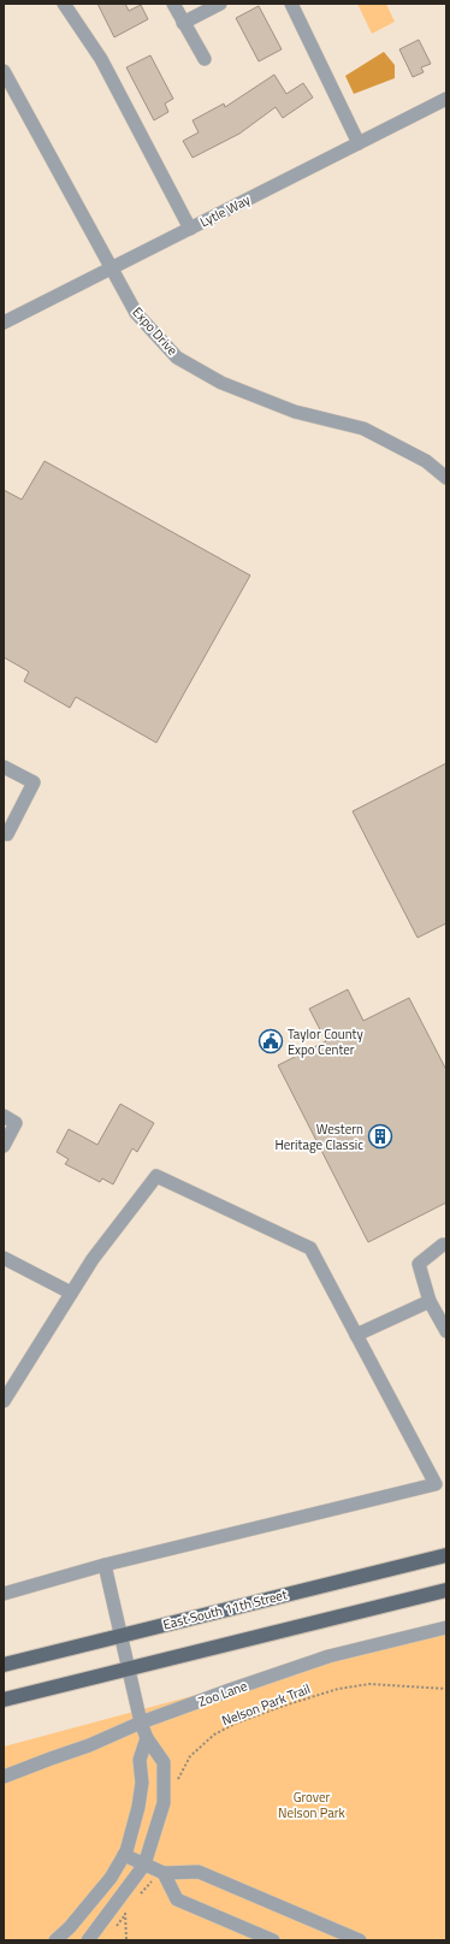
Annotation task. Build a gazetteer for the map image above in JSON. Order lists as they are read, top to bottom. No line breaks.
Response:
{"streets":{"main road":["East South 11th Street"],"street":["Lytle Way","Expo Drive","Zoo Lane"],"path":["Nelson Park Trail"]},"crossings":[["Lytle Way","Expo Drive"]],"parks":["Grover Nelson Park"],"places":{"public building":["Taylor County Expo Center"],"building":["Western Heritage Classic"]}}
